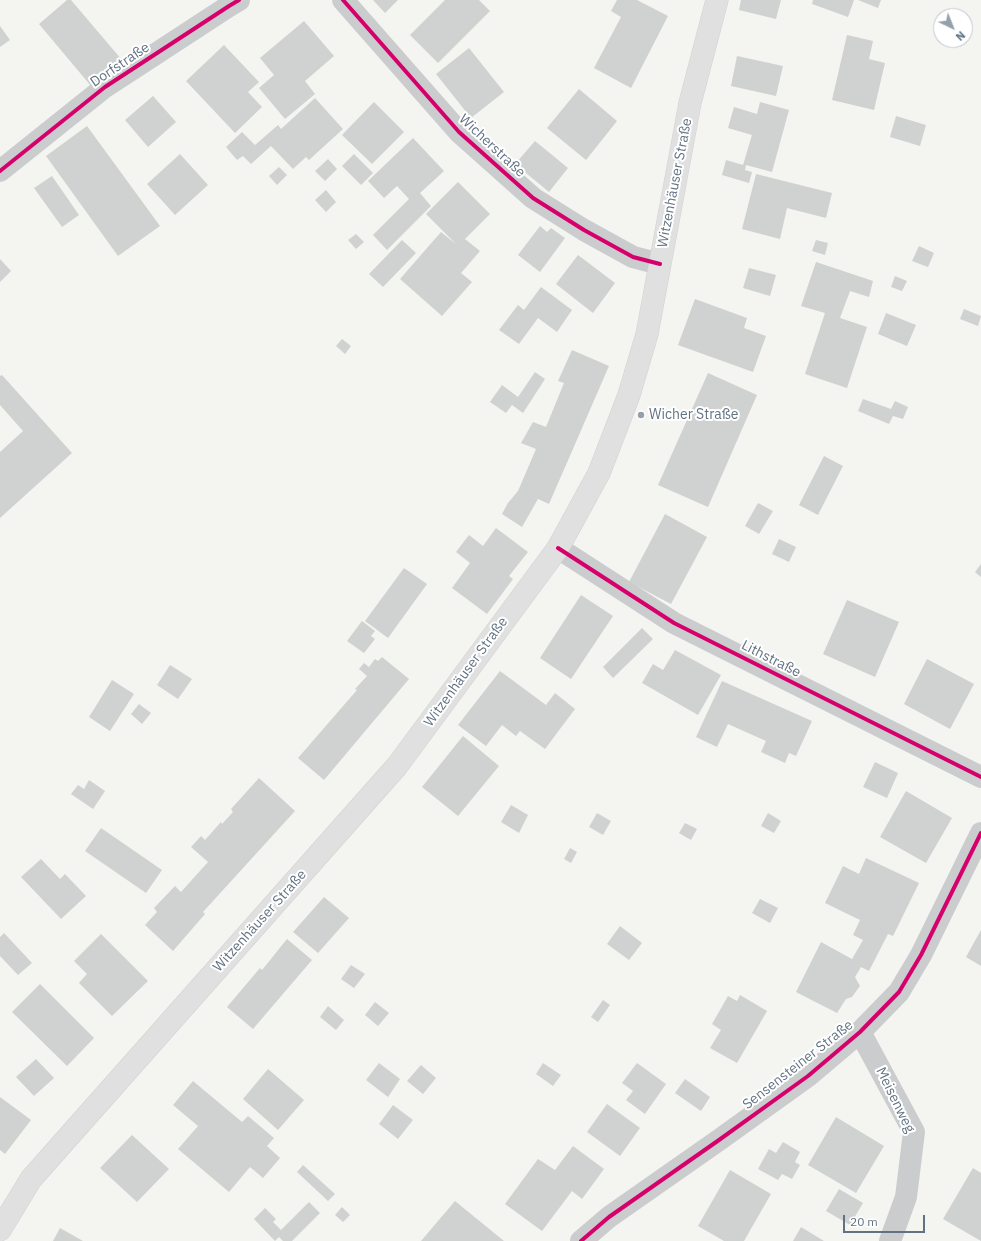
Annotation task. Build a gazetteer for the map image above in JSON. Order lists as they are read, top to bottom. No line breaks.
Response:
{"streets":{"main road":["Witzenhäuser Straße"],"street":["Dorfstraße","Wicherstraße","Lithstraße","Sensensteiner Straße","Meisenweg"]},"crossings":[["Wicherstraße","Witzenhäuser Straße"],["Witzenhäuser Straße","Lithstraße"],["Sensensteiner Straße","Meisenweg"]],"places":["Wicher Straße"],"scale_bar":"20 m","north":"bottom right"}
